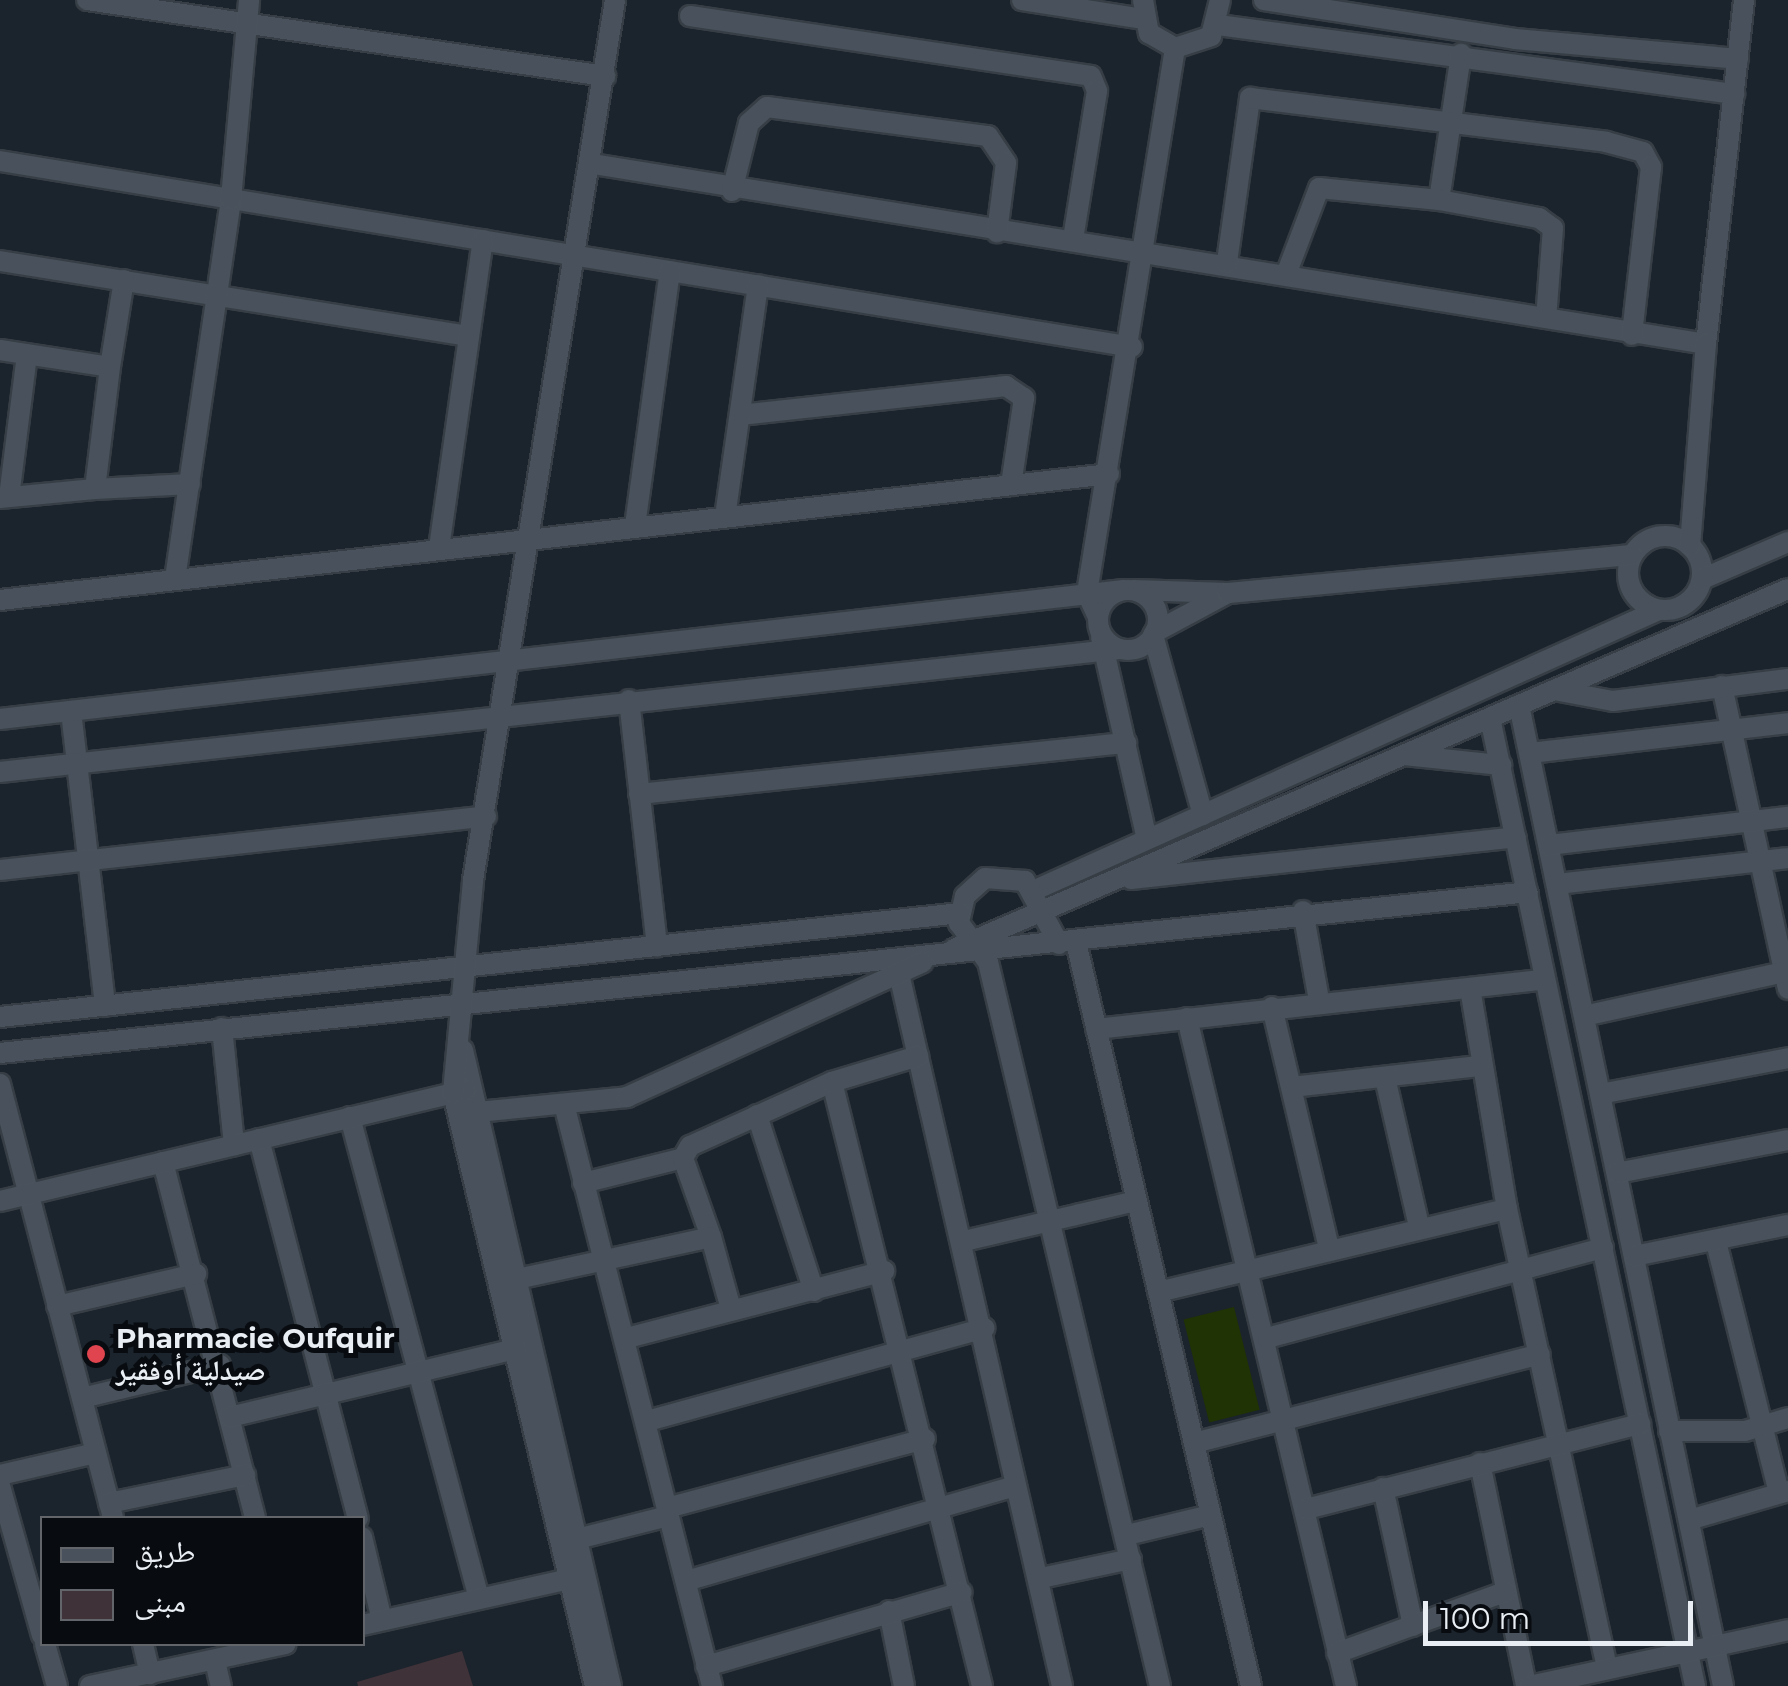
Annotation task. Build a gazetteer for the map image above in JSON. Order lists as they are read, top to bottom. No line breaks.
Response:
{"places":["Pharmacie Oufquir صيدلية أوفقير"],"legend":["طريق","مبنى"],"scale_bar":"100 m"}
